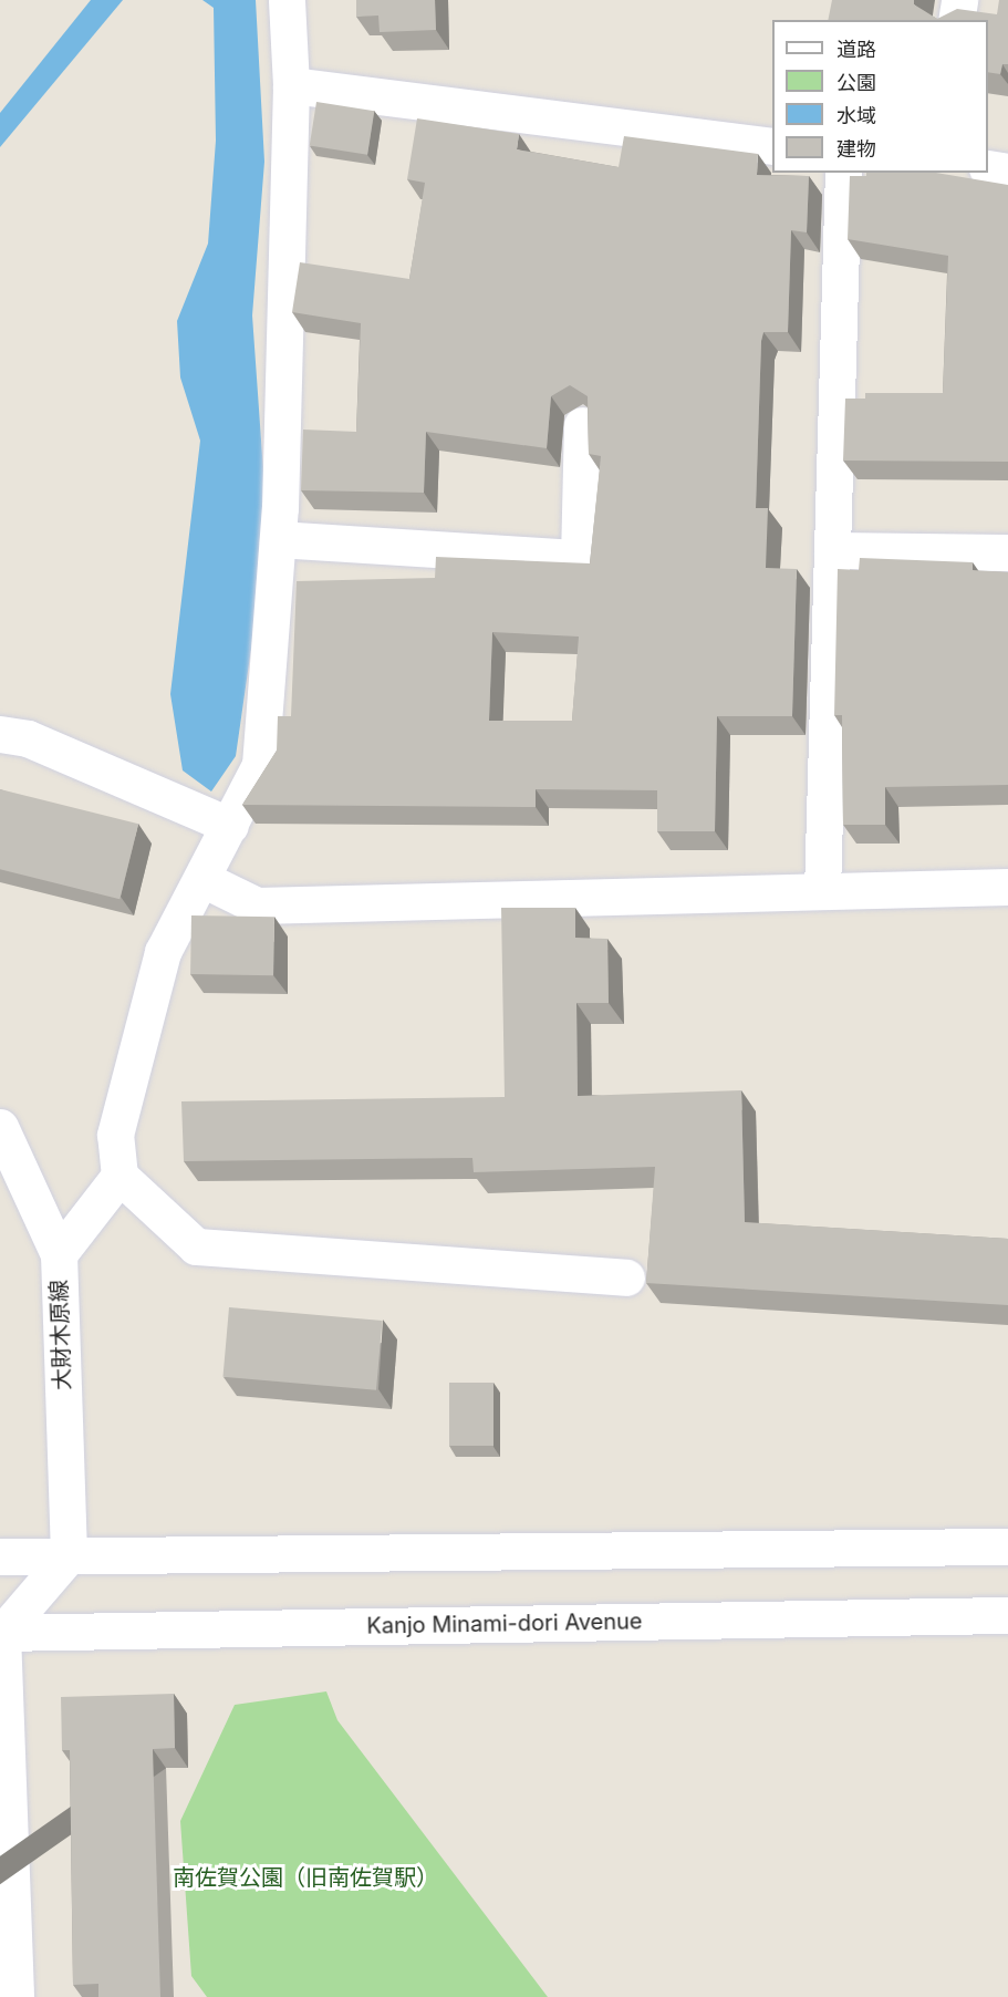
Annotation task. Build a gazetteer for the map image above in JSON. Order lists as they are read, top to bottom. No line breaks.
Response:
{"streets":{"street":["大財木原線","Kanjo Minami-dori Avenue"]},"parks":["南佐賀公園（旧南佐賀駅）"],"legend":["道路","公園","水域","建物"]}
